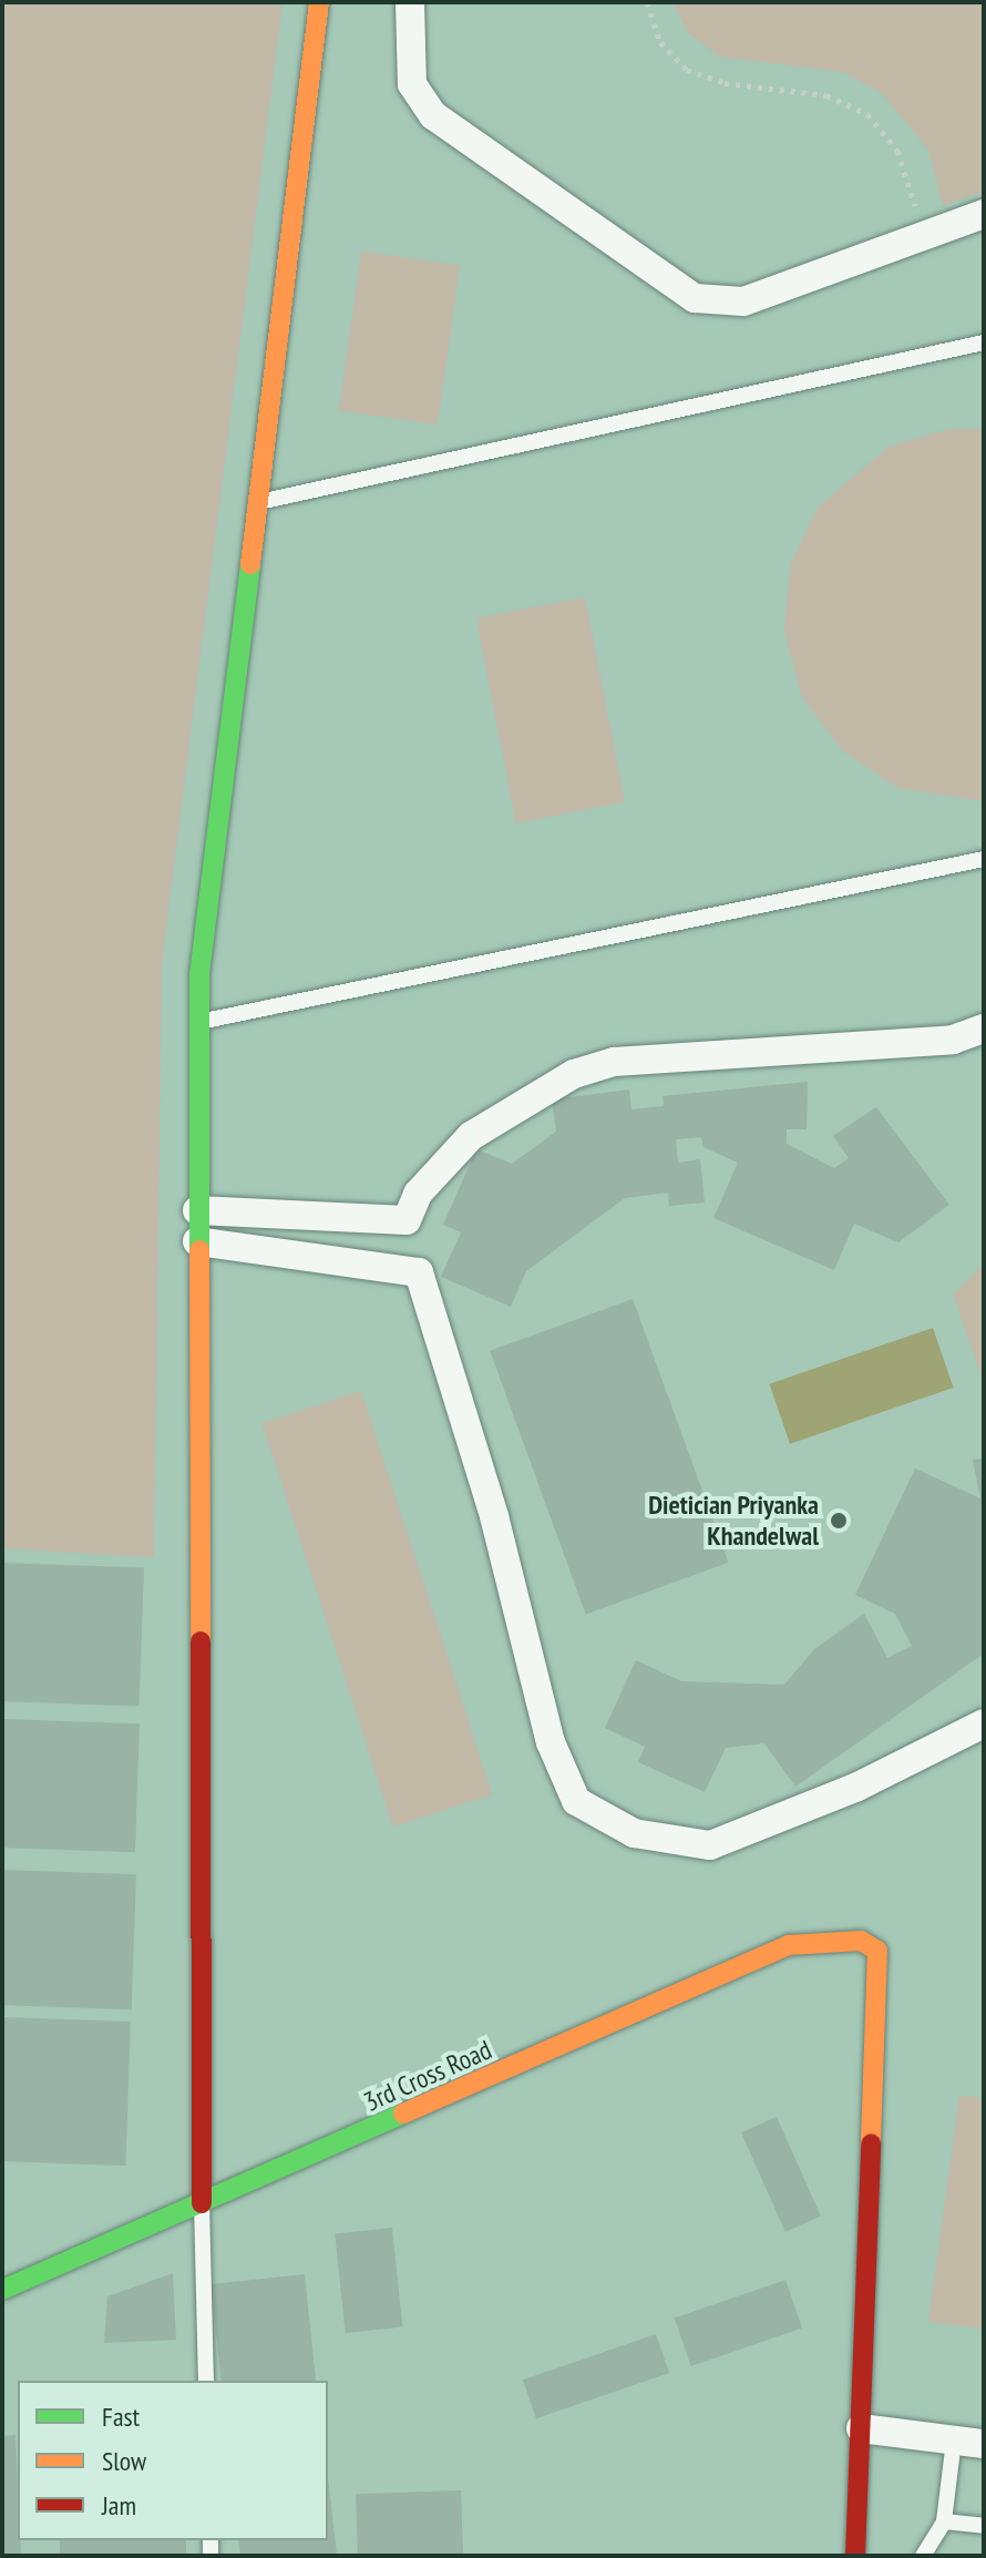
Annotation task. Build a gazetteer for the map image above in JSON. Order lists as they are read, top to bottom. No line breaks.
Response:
{"streets":{"street":["3rd Cross Road"]},"places":["Dietician Priyanka Khandelwal"],"legend":["Fast","Slow","Jam"]}
